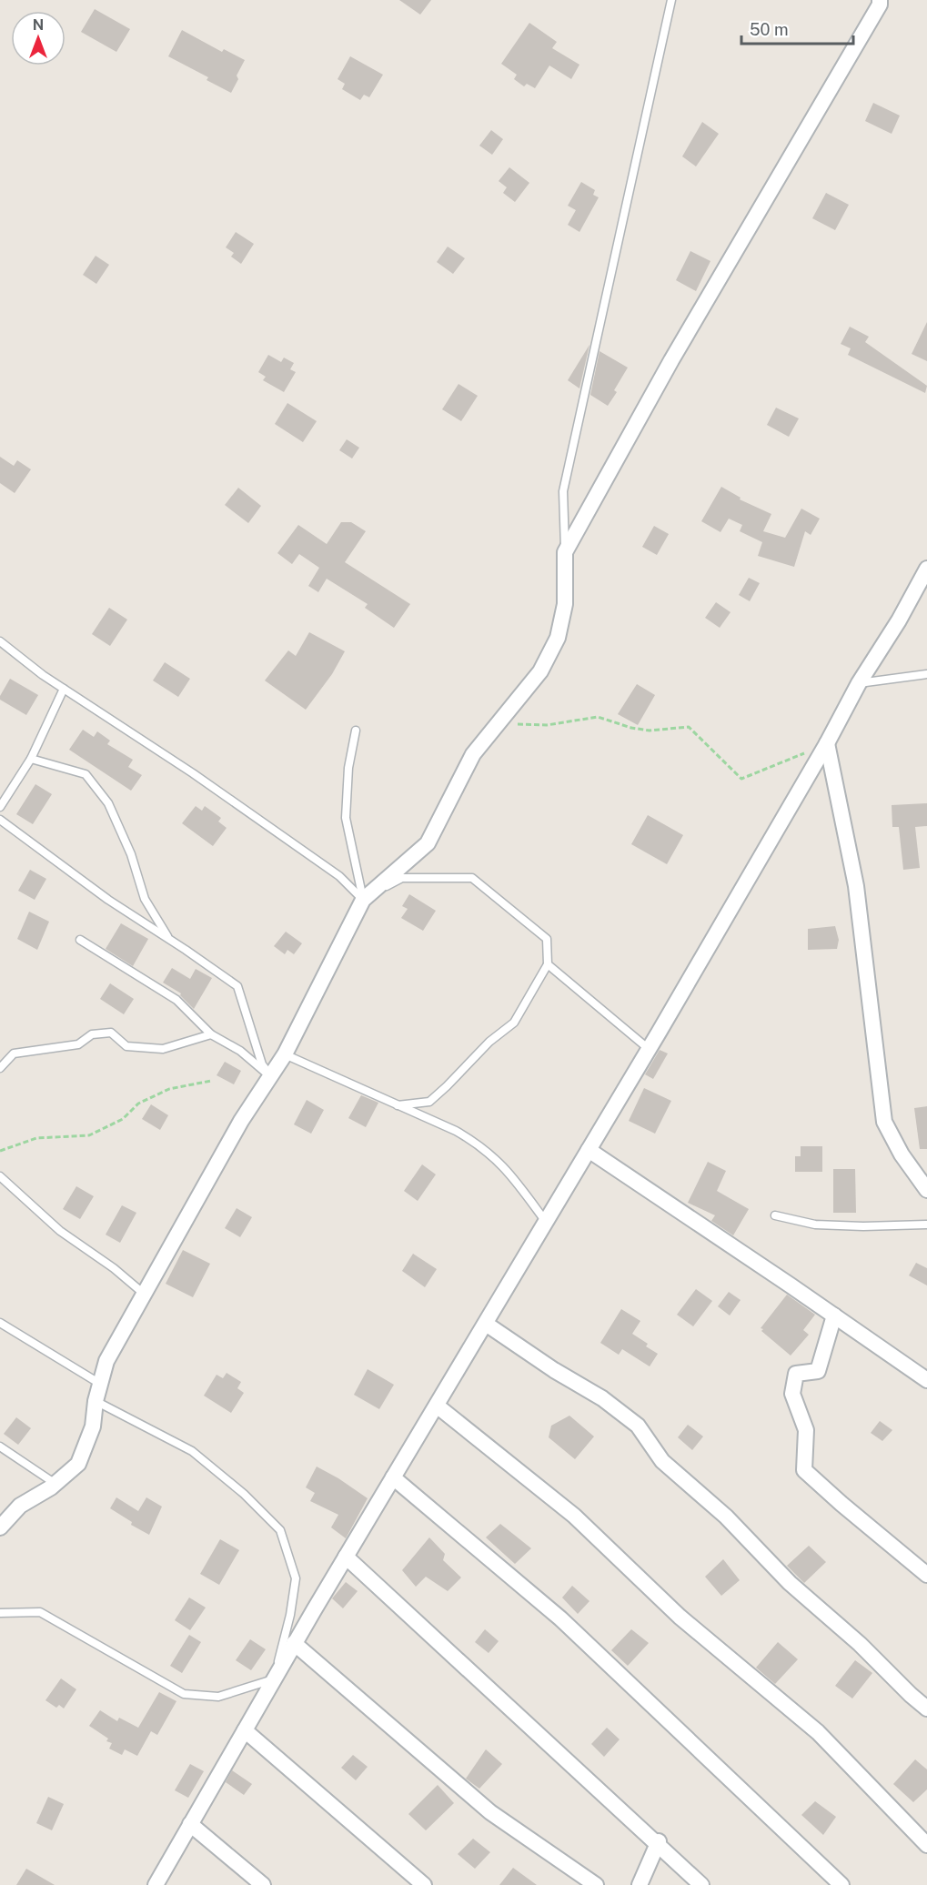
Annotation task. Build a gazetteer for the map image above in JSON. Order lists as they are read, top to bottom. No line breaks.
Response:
{"scale_bar":"50 m","north":"top"}
